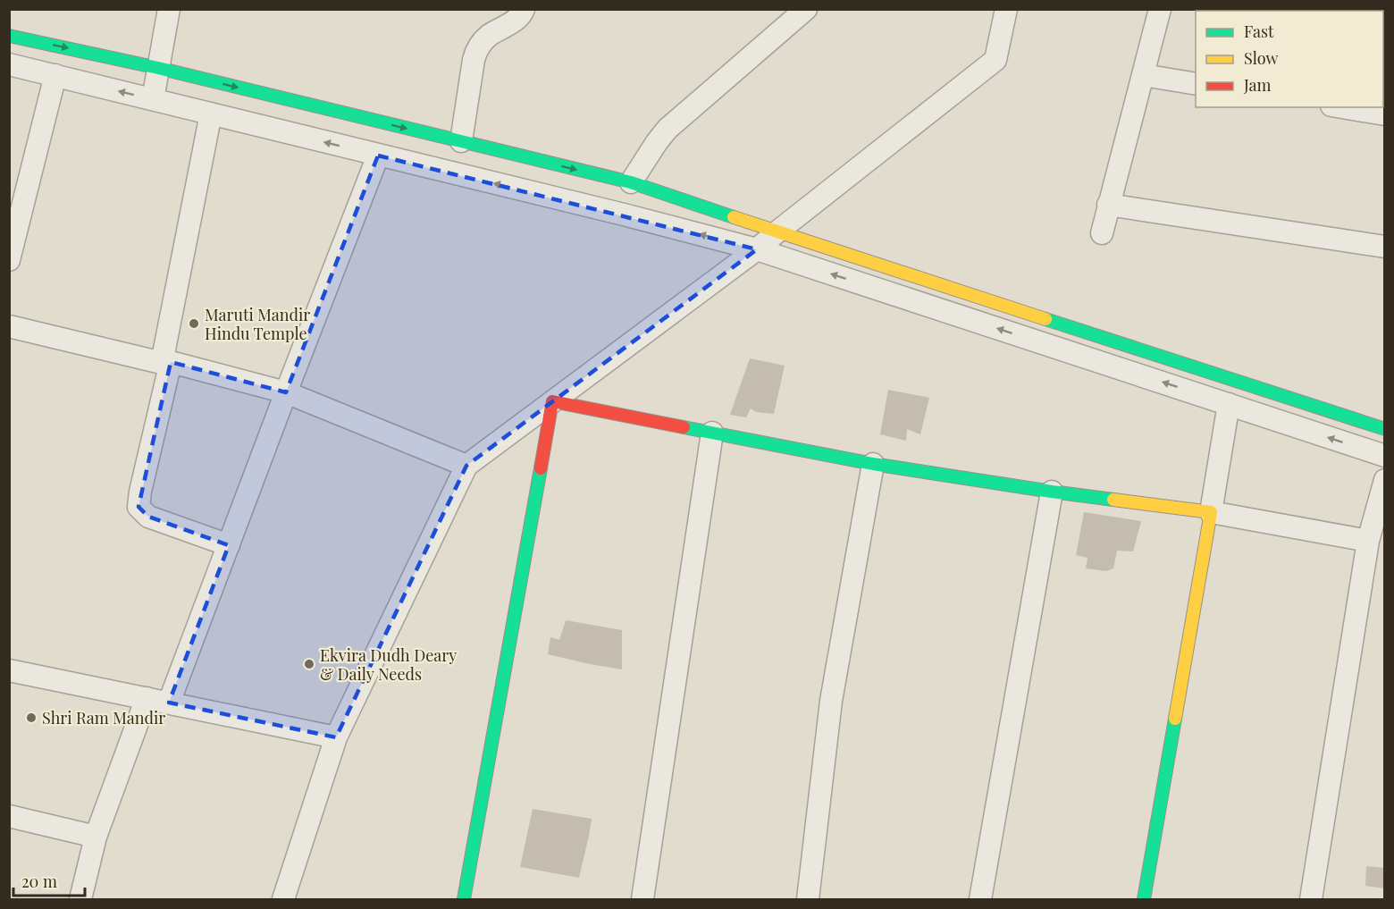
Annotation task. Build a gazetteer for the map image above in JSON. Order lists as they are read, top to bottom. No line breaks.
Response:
{"places":["Maruti Mandir Hindu Temple","Ekvira Dudh Deary & Daily Needs","Shri Ram Mandir"],"legend":["Fast","Slow","Jam"],"scale_bar":"20 m"}
